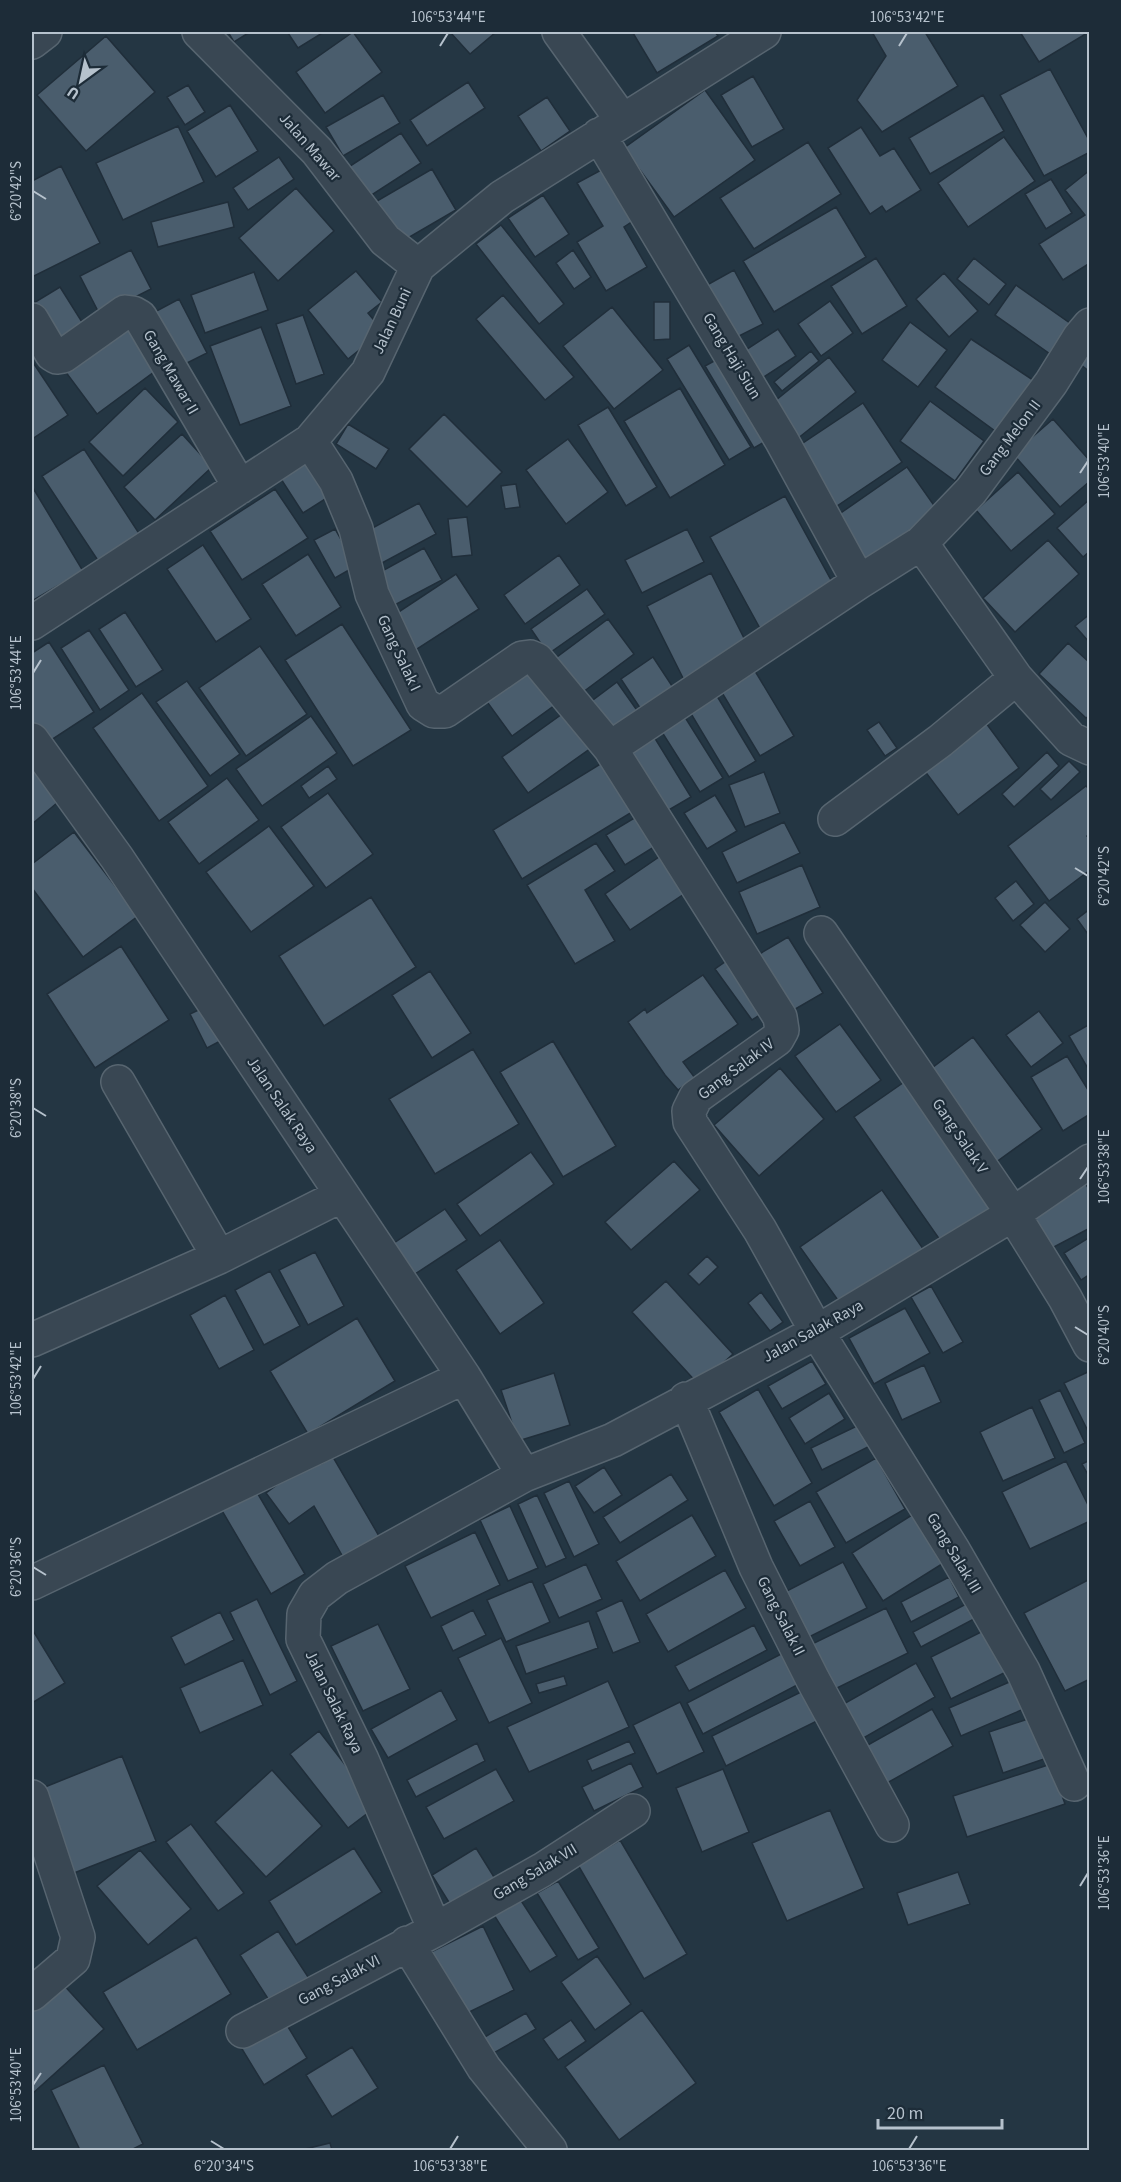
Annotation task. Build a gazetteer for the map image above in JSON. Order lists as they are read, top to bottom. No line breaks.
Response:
{"streets":{"street":["Jalan Mawar","Jalan Buni","Gang Haji Siun","Gang Mawar II","Gang Melon II","Gang Salak I","Gang Salak IV","Jalan Salak Raya","Gang Salak V","Gang Salak III","Gang Salak II","Gang Salak VII","Gang Salak VI"]},"crossings":[["Jalan Mawar","Jalan Buni"],["Jalan Buni","Gang Haji Siun"],["Jalan Buni","Gang Mawar II"],["Jalan Buni","Gang Salak I"],["Gang Haji Siun","Gang Melon II"],["Gang Melon II","Gang Salak I"],["Gang Melon II","Gang Salak IV"],["Gang Salak I","Gang Salak IV"],["Gang Salak IV","Jalan Salak Raya"],["Gang Salak IV","Gang Salak III"],["Jalan Salak Raya","Gang Salak V"],["Jalan Salak Raya","Gang Salak III"],["Jalan Salak Raya","Gang Salak II"],["Jalan Salak Raya","Gang Salak VII"],["Jalan Salak Raya","Gang Salak VI"],["Gang Salak VII","Gang Salak VI"]],"scale_bar":"20 m","north":"bottom left","coordinates":["106°53'44\"E","106°53'42\"E","6°20'42\"S","106°53'40\"E","6°20'38\"S","106°53'38\"E","6°20'40\"S","6°20'36\"S","106°53'36\"E","6°20'34\"S"]}
